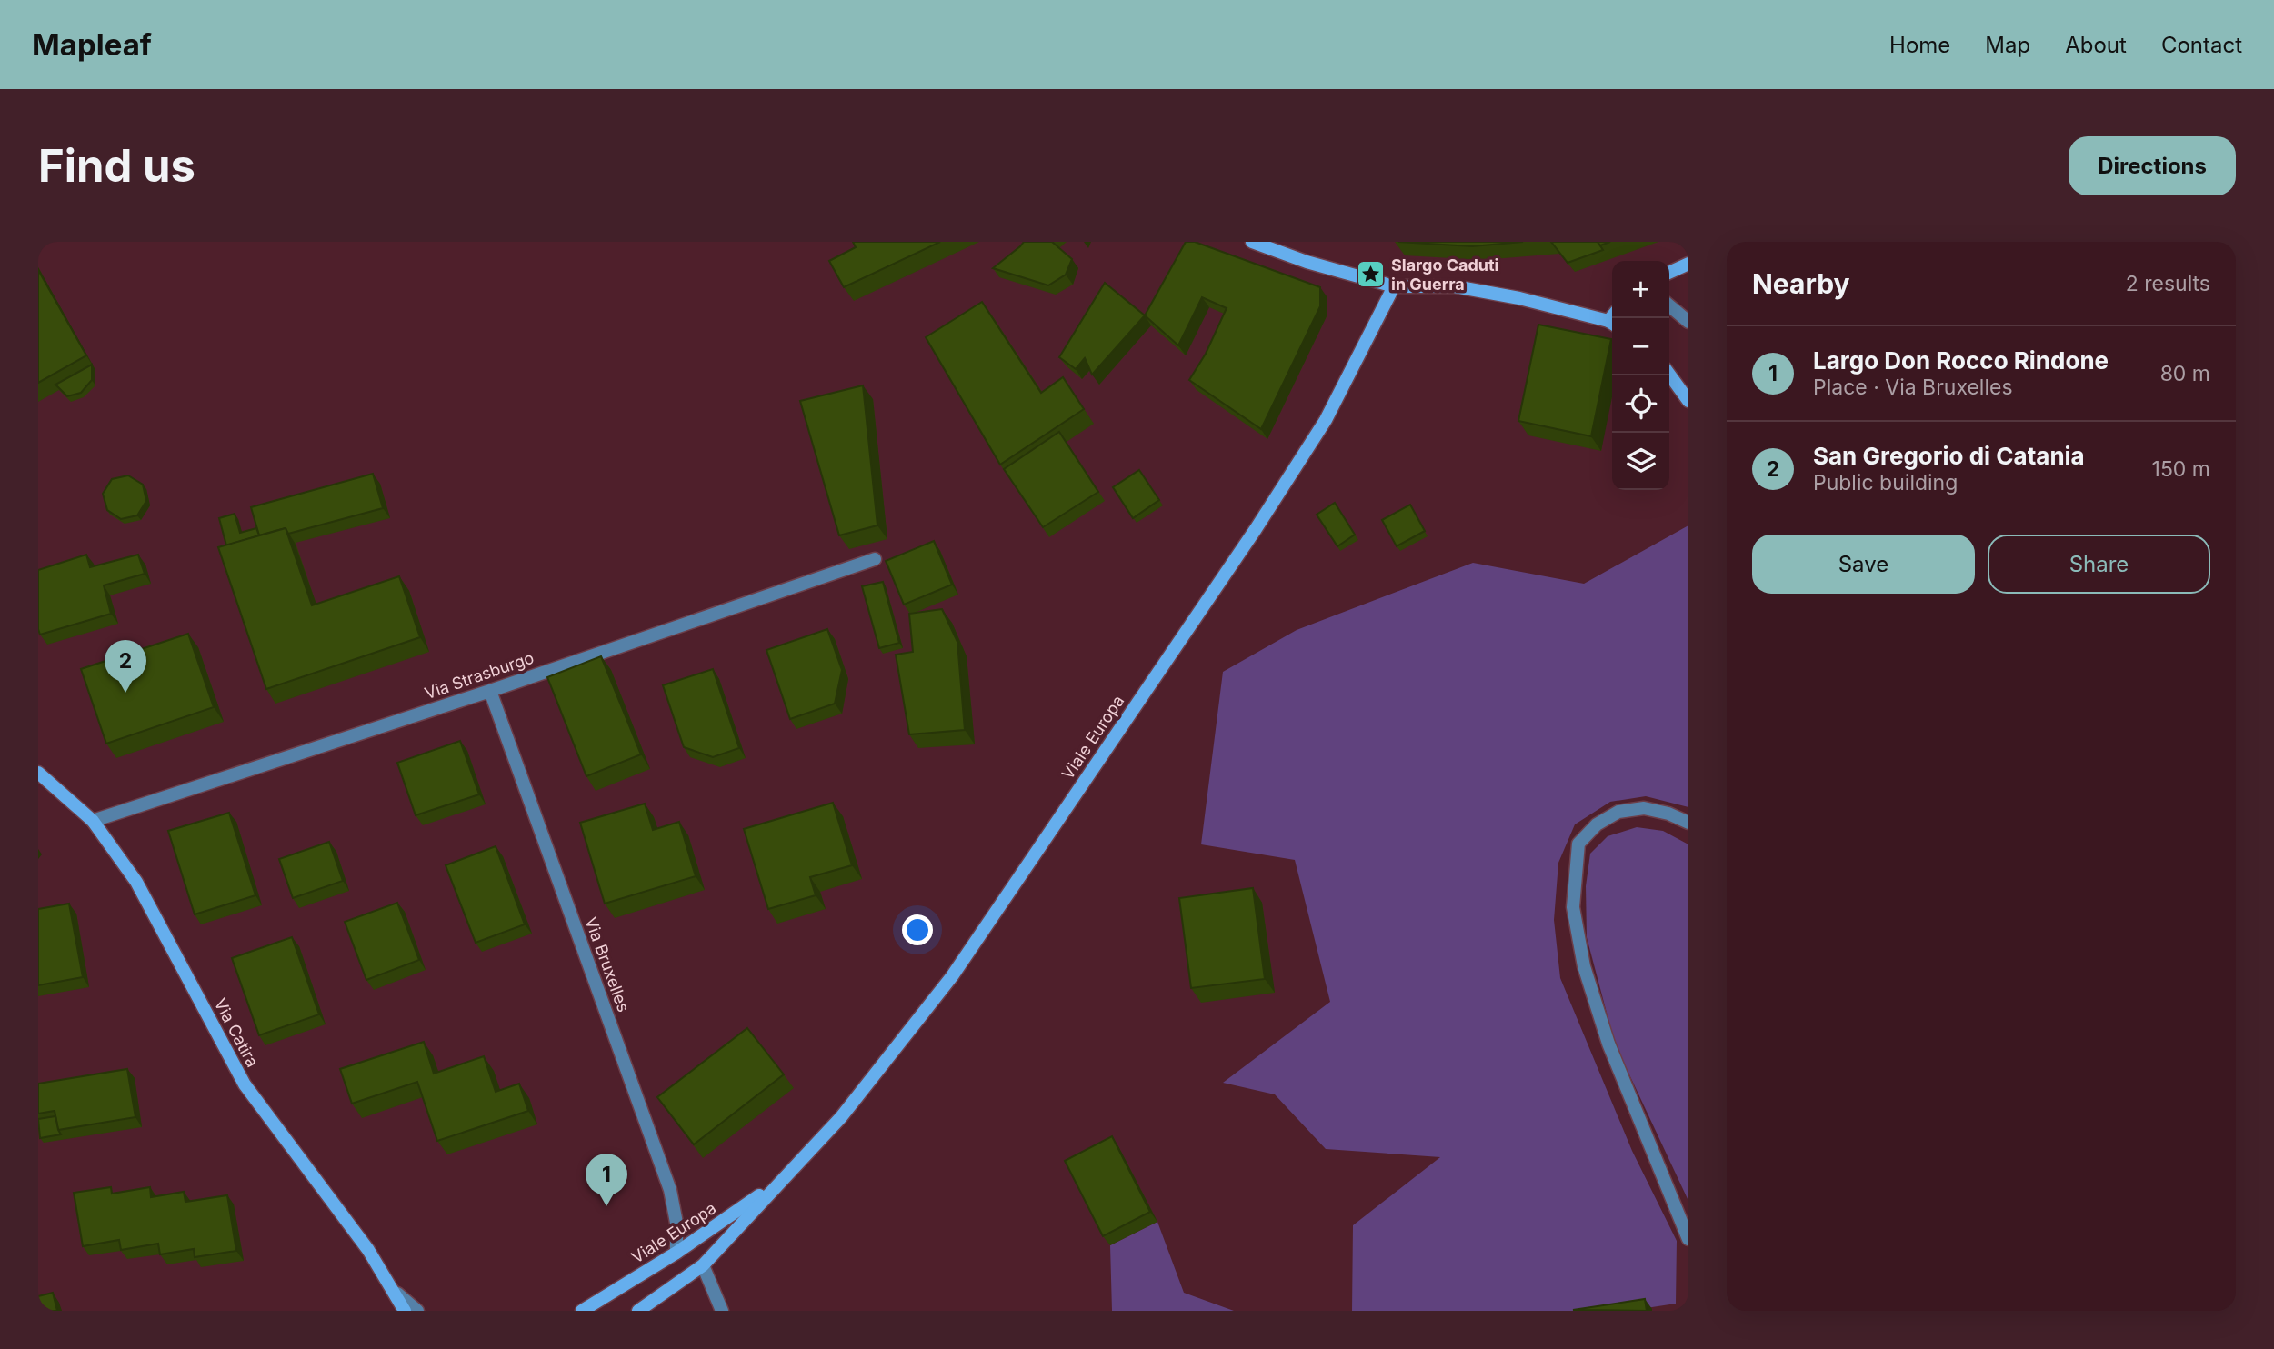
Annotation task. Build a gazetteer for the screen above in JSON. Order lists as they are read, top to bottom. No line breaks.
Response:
{"streets":{"main road":["Viale Europa","Via Catira"],"street":["Via Strasburgo","Via Bruxelles"]},"crossings":[["Via Strasburgo","Via Bruxelles"],["Via Strasburgo","Via Catira"],["Viale Europa","Via Bruxelles"]],"places":{"place":["Slargo Caduti in Guerra"]},"page":{"header":"Mapleaf","nav":["Home","Map","About","Contact"],"buttons":["Directions",["Save","Share"]],"title":"Find us","heading":["Nearby","2 results"],"map_buttons":["+","−"],"list":[{"mark":"1","name":"Largo Don Rocco Rindone","note":"Place · Via Bruxelles","value":"80 m"},{"mark":"2","name":"San Gregorio di Catania","note":"Public building","value":"150 m"}],"pins":["2","1"]}}
